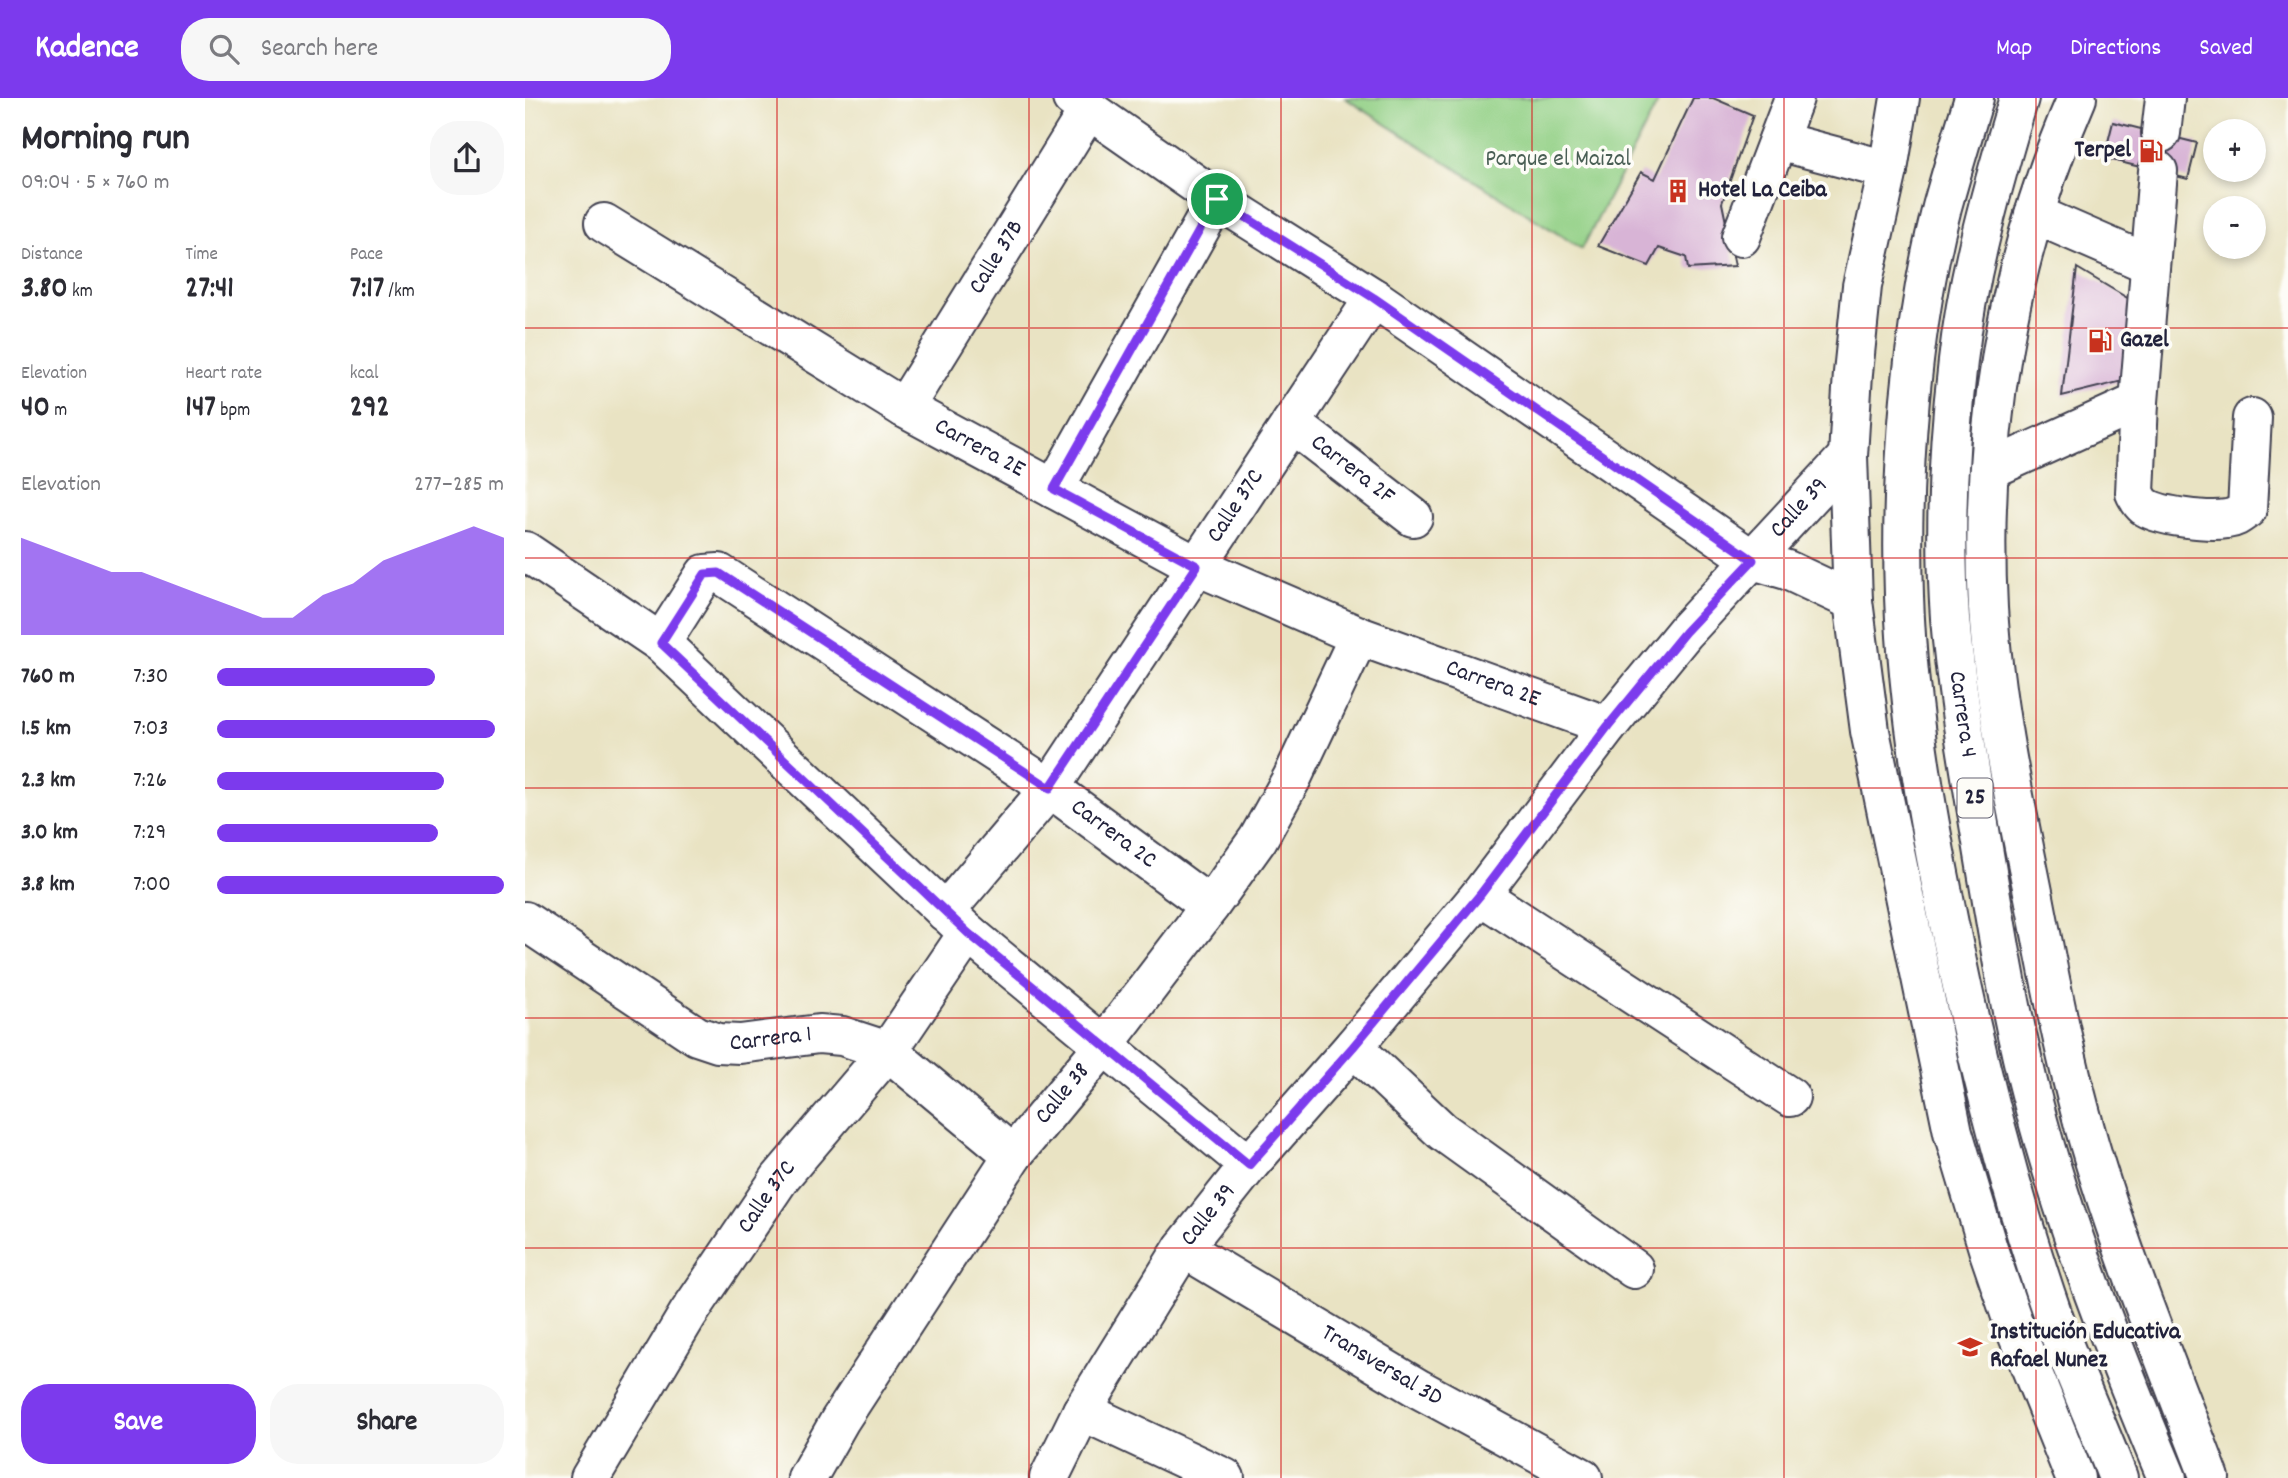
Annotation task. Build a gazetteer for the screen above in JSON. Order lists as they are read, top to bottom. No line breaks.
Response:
{"streets":{"main road":["Calle 37B","Carrera 2E","Carrera 2F","Calle 37C","Calle 39","Carrera 4","25","Carrera 2C","Carrera 1","Calle 38","Transversal 3D"]},"crossings":[["Calle 37B","Carrera 2E"],["Carrera 2E","Calle 37C"],["Carrera 2E","Calle 39"],["Carrera 2E","Calle 38"],["Carrera 2F","Calle 37C"],["Calle 37C","Carrera 2C"],["Calle 37C","Carrera 1"],["Calle 39","Transversal 3D"],["Carrera 2C","Calle 38"],["Carrera 1","Calle 38"]],"parks":["Parque el Maizal"],"places":{"fuel station":["Terpel","Gazel"],"building":["Hotel La Ceiba"],"school or university":["Institución Educativa Rafael Nunez"]},"page":{"header":"Kadence","search":"Search here","nav":["Map","Directions","Saved"],"heading":["Morning run","09:04 · 5 × 760 m"],"map_buttons":["+","−"],"stats":[["Distance","3.80 km"],["Time","27:41"],["Pace","7:17 /km"],["Elevation","40 m"],["Heart rate","147 bpm"],["kcal","292"]],"chart":["Elevation","277–285 m"],"list":[{"name":"760 m","note":"7:30"},{"name":"1.5 km","note":"7:03"},{"name":"2.3 km","note":"7:26"},{"name":"3.0 km","note":"7:29"},{"name":"3.8 km","note":"7:00"}],"buttons":["Save","Share"]}}
